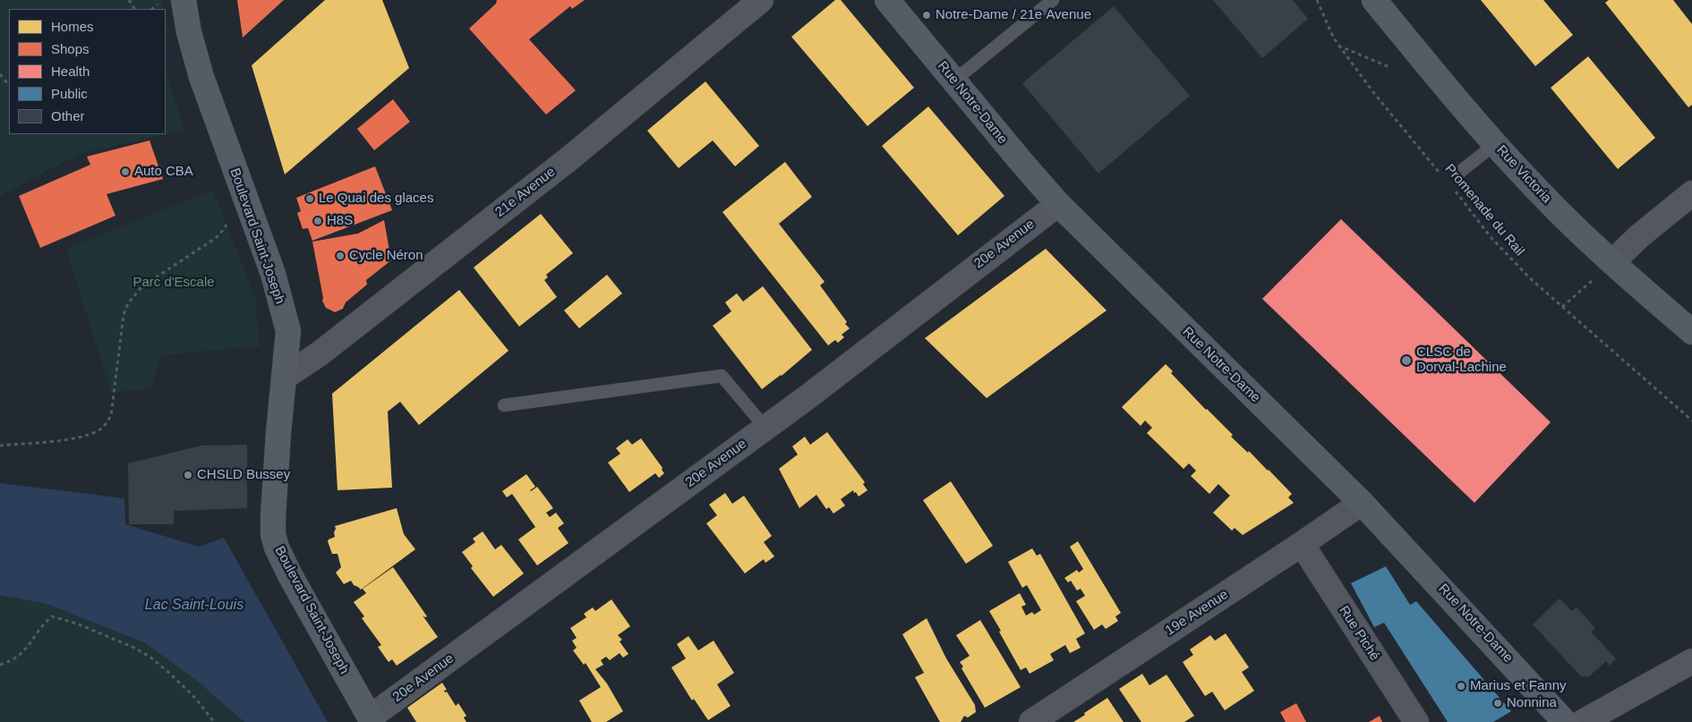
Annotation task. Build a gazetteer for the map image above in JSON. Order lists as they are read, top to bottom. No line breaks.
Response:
{"streets":{"street":["Rue Notre-Dame","Rue Victoria","21e Avenue","Boulevard Saint-Joseph","20e Avenue","19e Avenue","Rue Piché"],"path":["Promenade du Rail"]},"crossings":[["Rue Notre-Dame","20e Avenue"],["Rue Notre-Dame","19e Avenue"],["21e Avenue","Boulevard Saint-Joseph"],["Boulevard Saint-Joseph","20e Avenue"],["19e Avenue","Rue Piché"]],"water":["Lac Saint-Louis"],"parks":["Parc d'Escale"],"places":["Notre-Dame / 21e Avenue","Auto CBA","Le Quai des glaces","H8S","Cycle Néron","CLSC de Dorval-Lachine","CHSLD Bussey","Marius et Fanny","Nonnina"],"legend":["Homes","Shops","Health","Public","Other"]}
